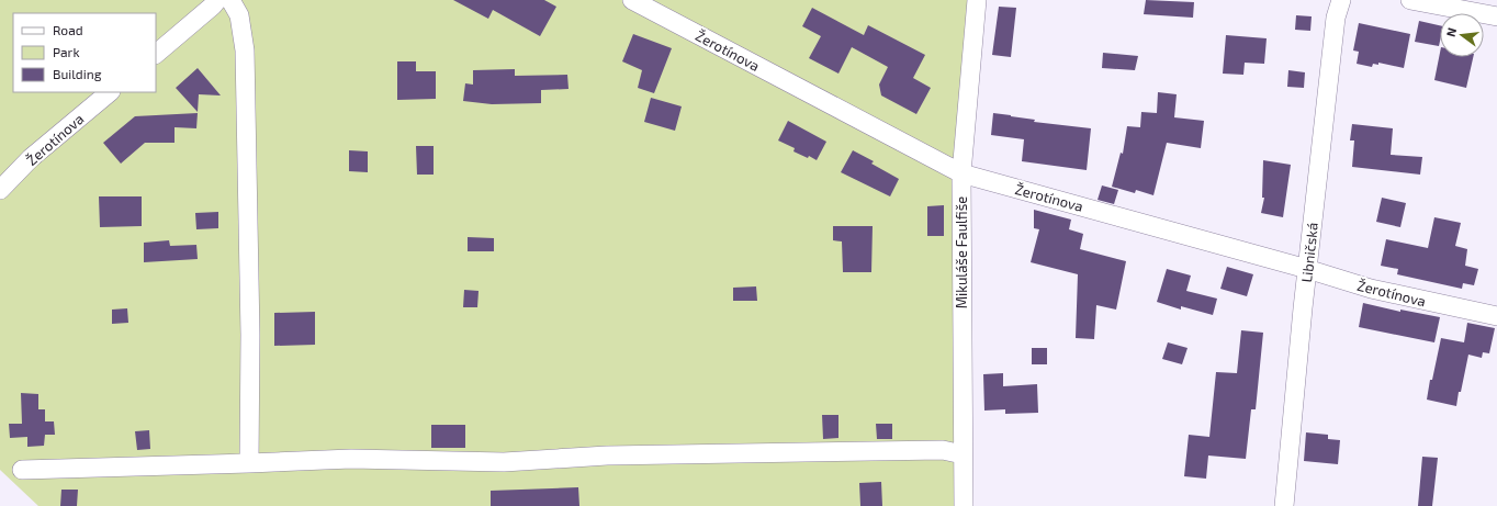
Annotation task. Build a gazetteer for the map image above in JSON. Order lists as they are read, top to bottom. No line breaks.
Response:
{"streets":{"street":["Žerotínova","Mikuláše Faulfiše","Libničská"]},"crossings":[["Žerotínova","Mikuláše Faulfiše"],["Žerotínova","Libničská"]],"legend":["Road","Park","Building"],"north":"left"}
